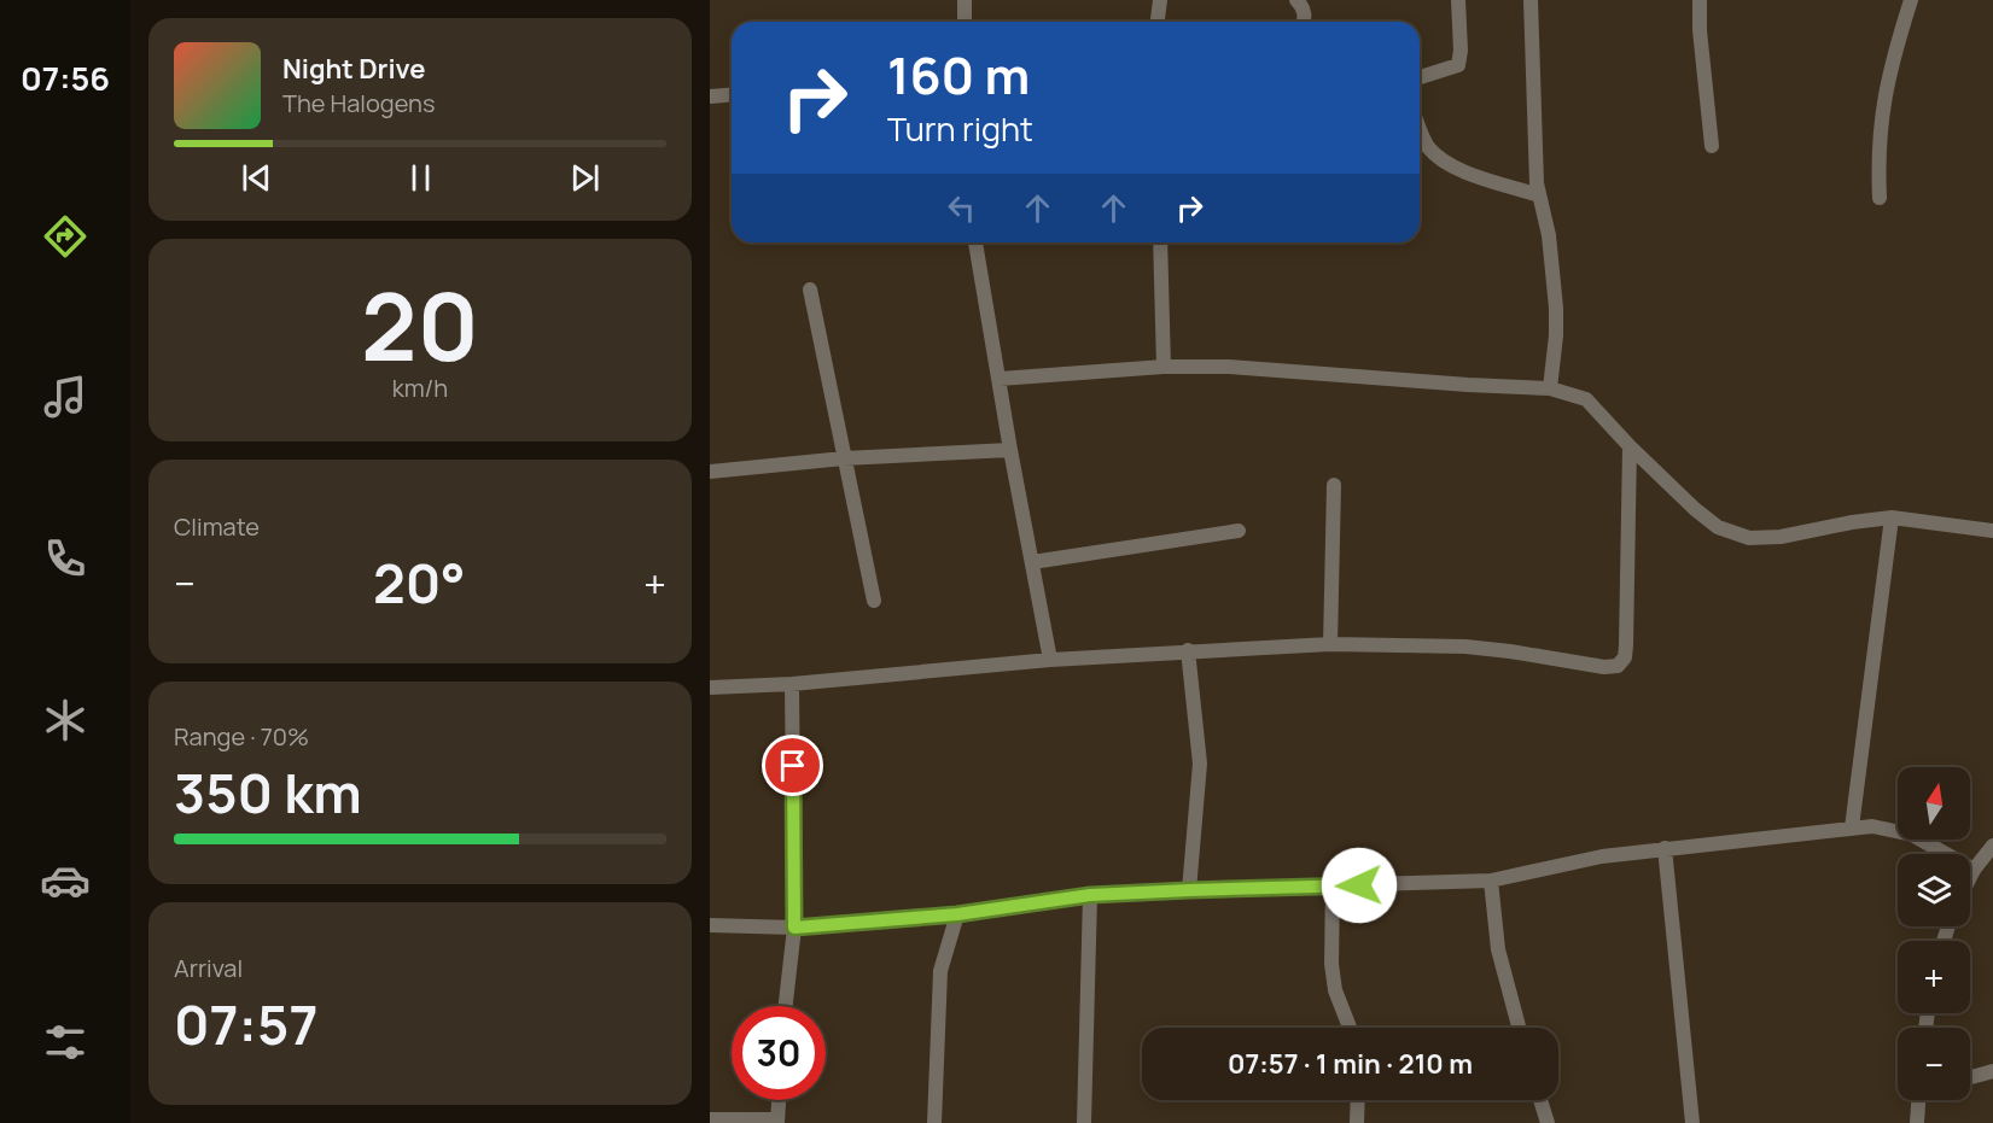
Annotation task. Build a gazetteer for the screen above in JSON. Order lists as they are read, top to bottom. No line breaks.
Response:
{"north":"top","page":{"tabs":"07:56","turn":["160 m","Turn right"],"song":["Night Drive","The Halogens"],"tile":[["20","km/h"],"Climate",["Range · 70%","350 km"],["Arrival","07:57"]],"heat":["−","20°","+"],"map_buttons":["+","−"],"limit":"30","trip":"07:57 · 1 min · 210 m"}}
